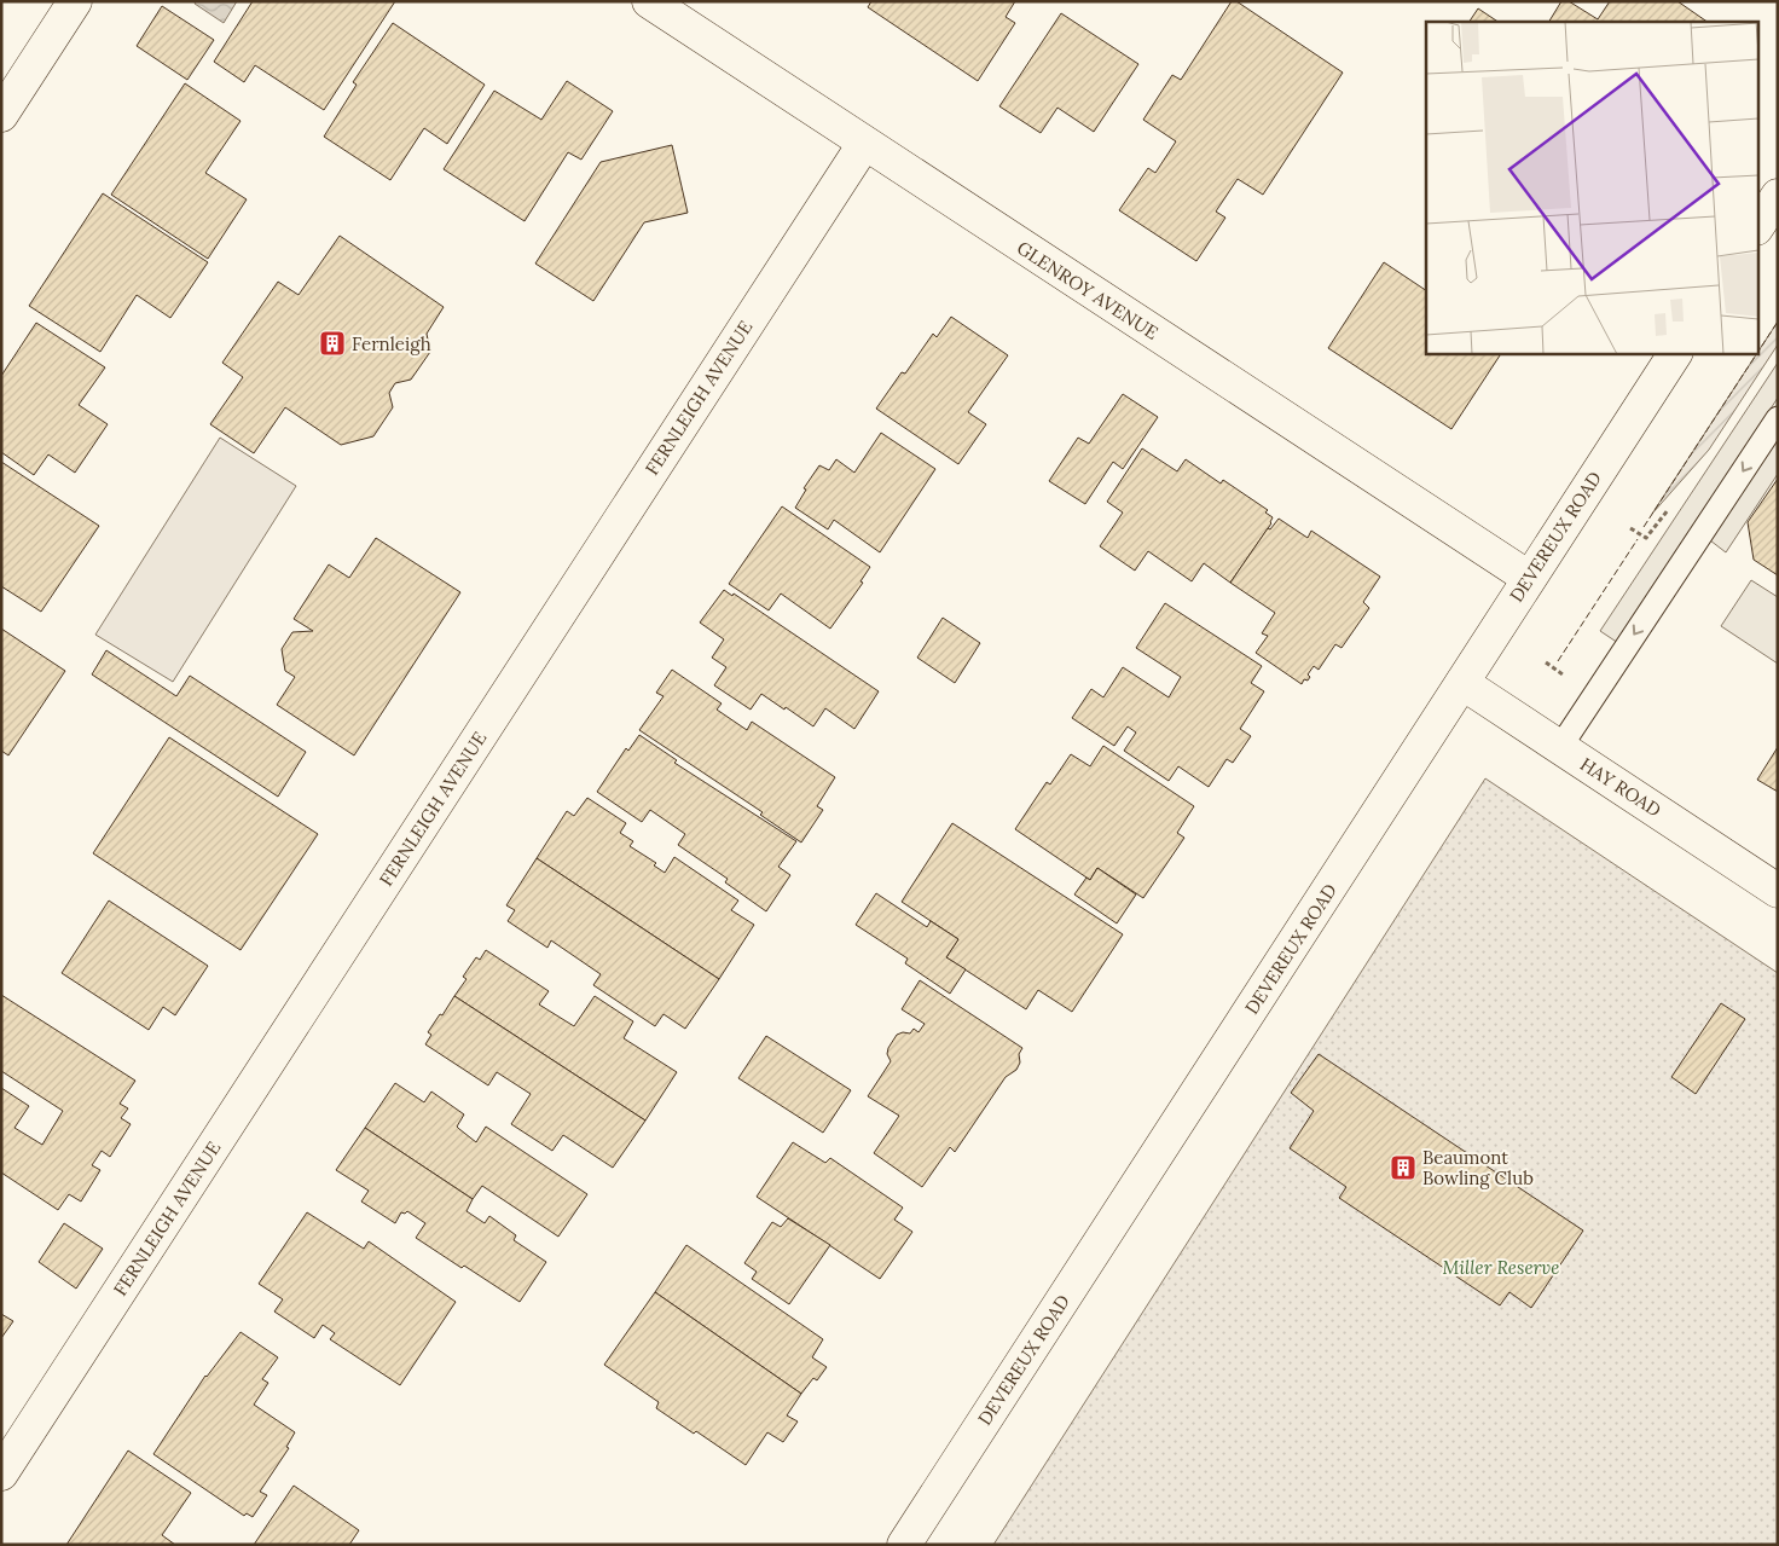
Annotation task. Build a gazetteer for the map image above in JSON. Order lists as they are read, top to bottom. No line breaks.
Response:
{"streets":{"street":["GLENROY AVENUE","FERNLEIGH AVENUE","DEVEREUX ROAD","HAY ROAD"]},"crossings":[["GLENROY AVENUE","FERNLEIGH AVENUE"],["GLENROY AVENUE","DEVEREUX ROAD"],["DEVEREUX ROAD","HAY ROAD"]],"parks":["Miller Reserve"],"places":{"building":["Fernleigh","Beaumont Bowling Club"]}}
